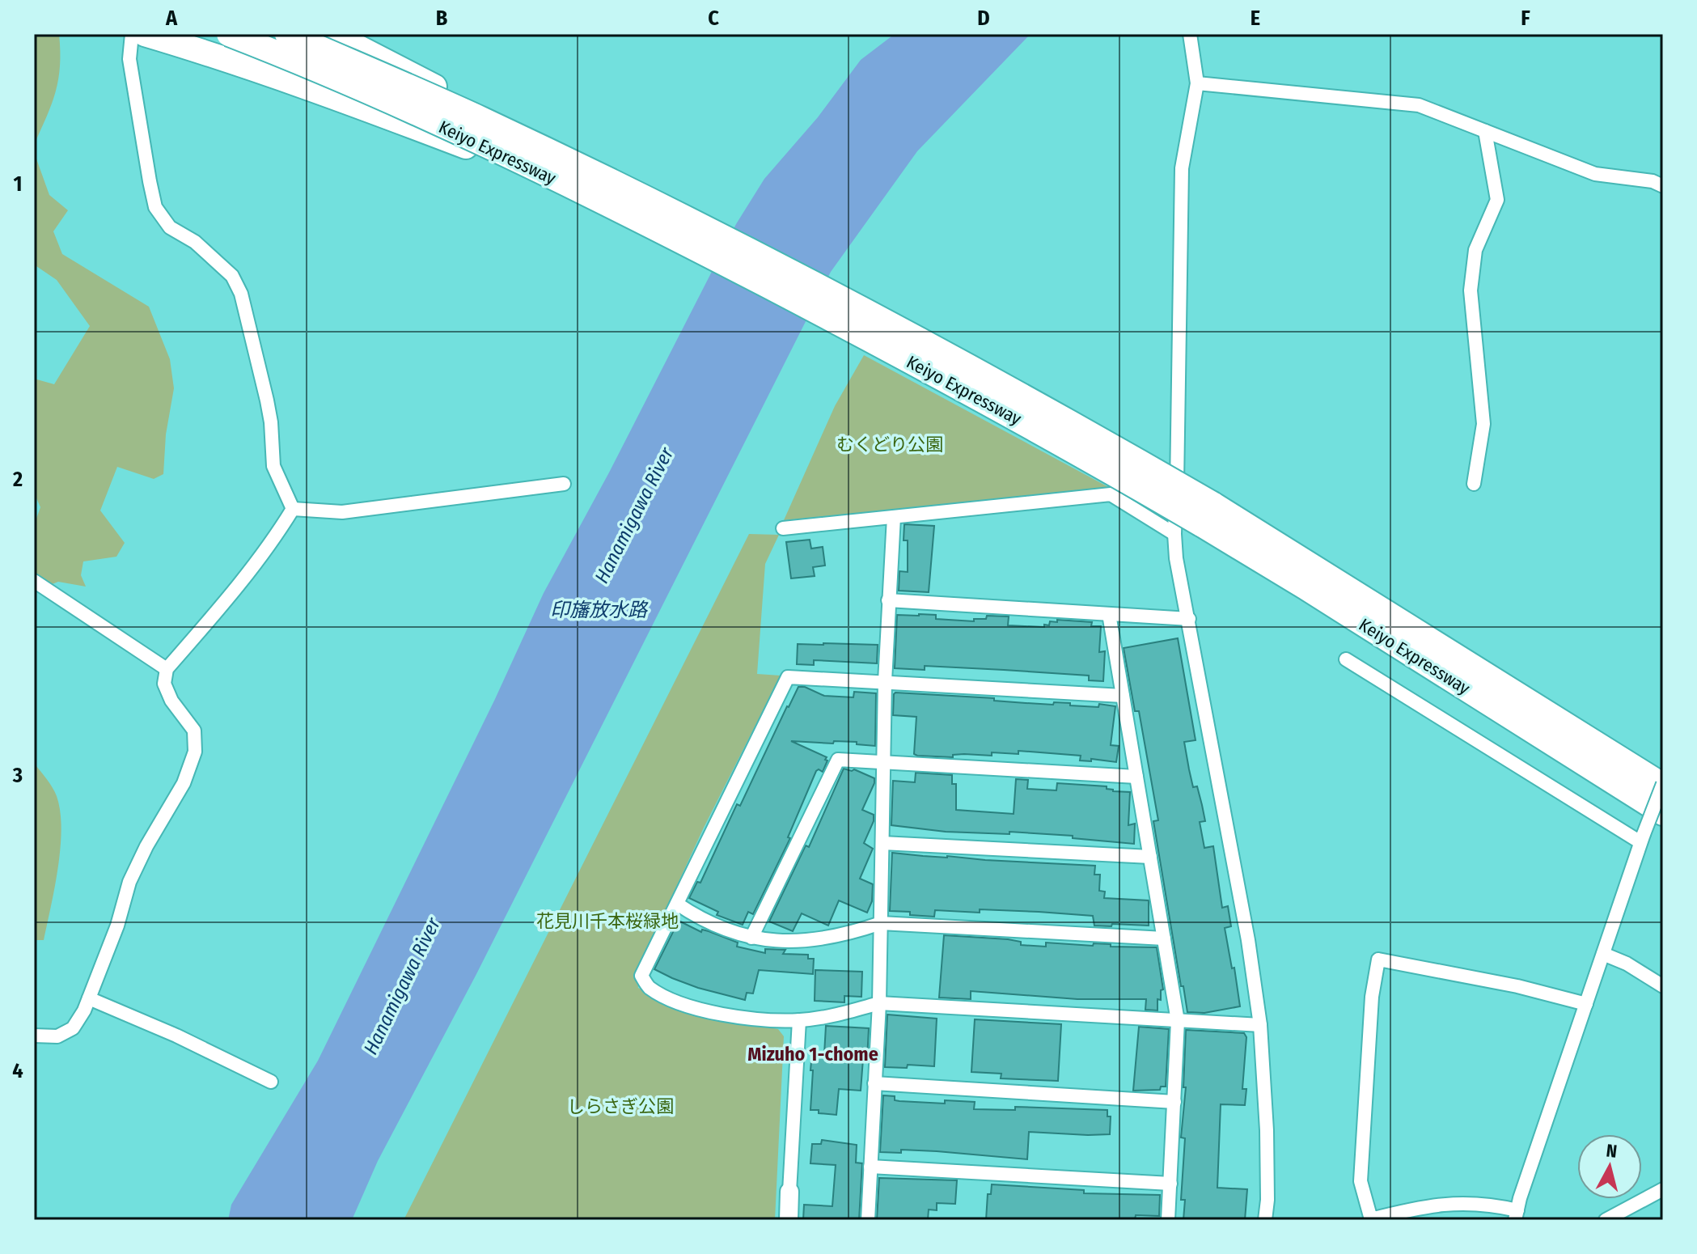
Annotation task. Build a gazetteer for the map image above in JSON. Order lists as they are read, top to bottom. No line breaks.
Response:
{"streets":{"highway":["Keiyo Expressway"]},"districts":["Mizuho 1-chome"],"water":["Hanamigawa River","印旛放水路"],"parks":["むくどり公園","花見川千本桜緑地","しらさぎ公園"],"north":"top","grid":{"columns":["A","B","C","D","E","F"],"rows":["1","2","3","4"]}}
